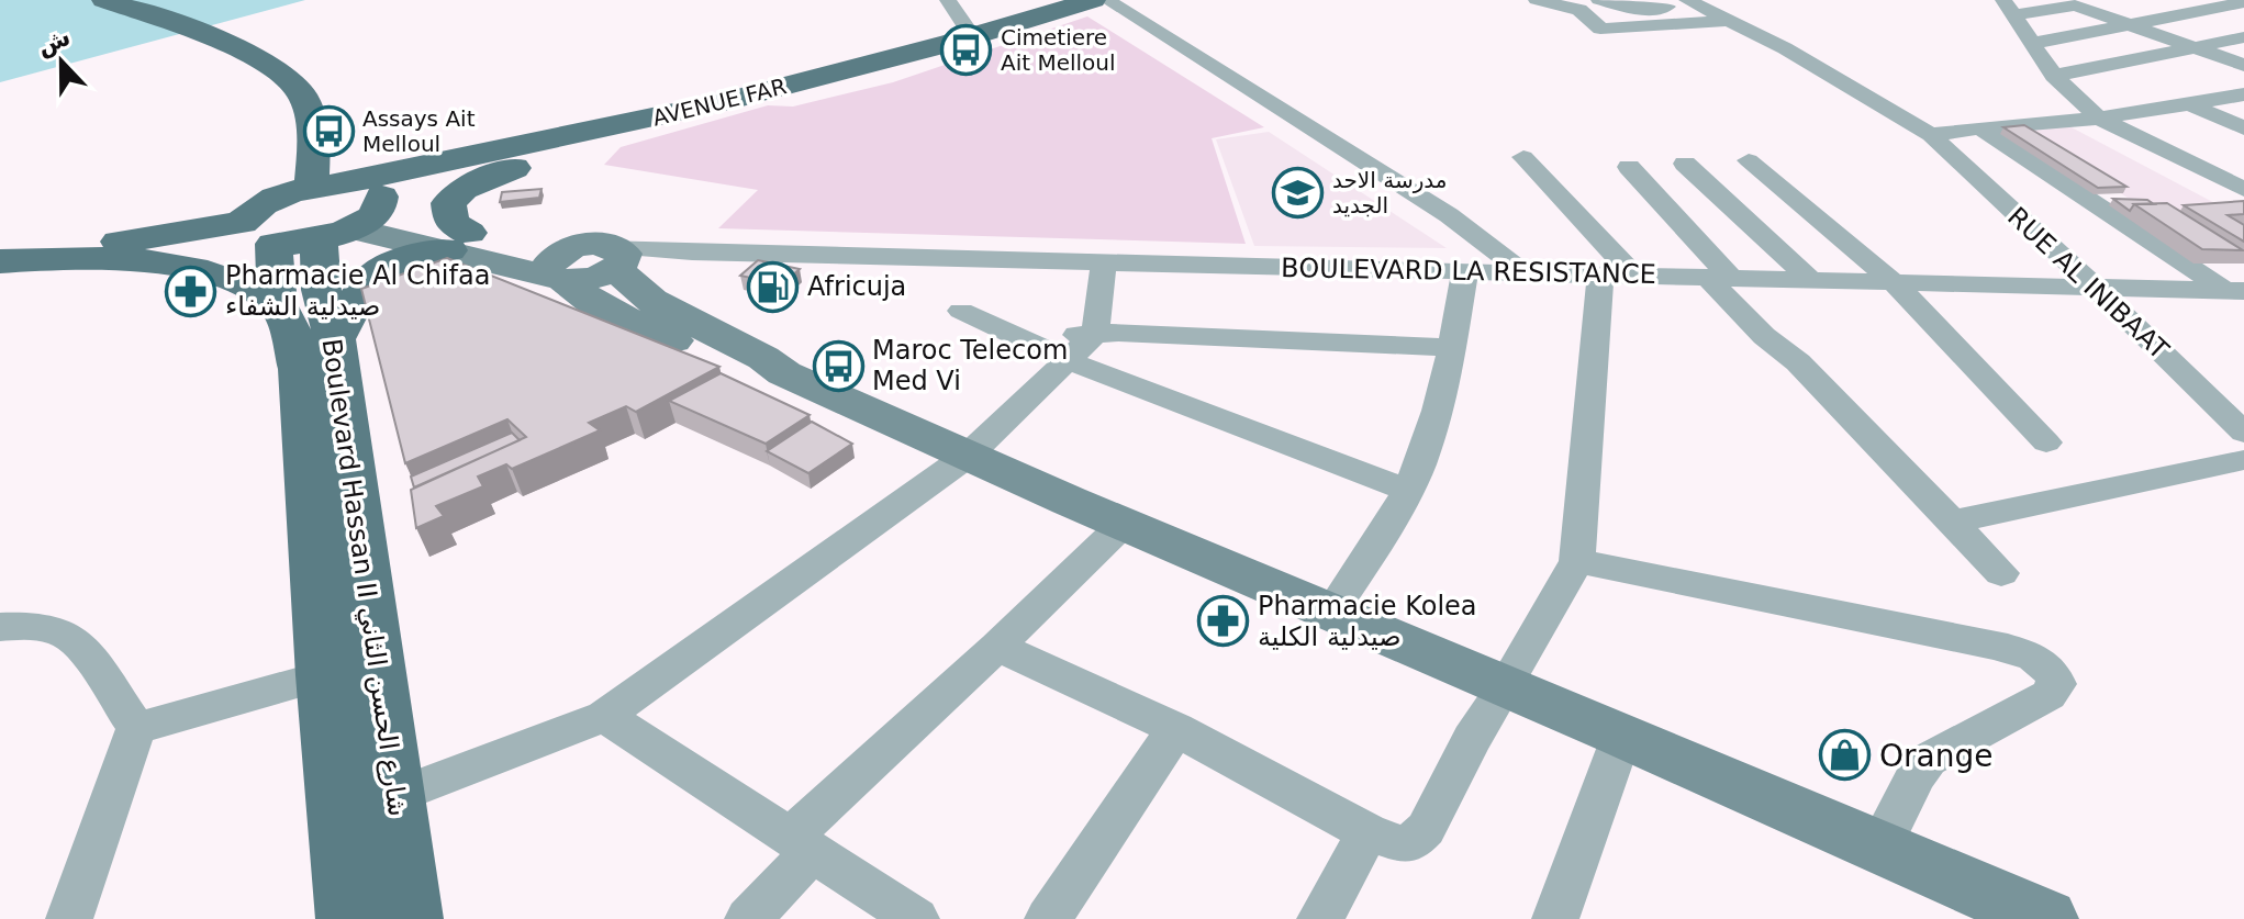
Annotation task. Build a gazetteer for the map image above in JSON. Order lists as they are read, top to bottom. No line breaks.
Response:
{"streets":{"main road":["AVENUE FAR","Boulevard Hassan II شارع الحسن الثاني"],"street":["BOULEVARD LA RESISTANCE","RUE AL INIBAAT"]},"crossings":[["AVENUE FAR","Boulevard Hassan II شارع الحسن الثاني"],["BOULEVARD LA RESISTANCE","RUE AL INIBAAT"]],"places":{"bus stop":["Cimetiere Ait Melloul","Assays Ait Melloul","Maroc Telecom Med Vi"],"school or university":["مدرسة الاحد الجديد"],"fuel station":["Africuja"],"pharmacy":["Pharmacie Al Chifaa صيدلية الشفاء","Pharmacie Kolea صيدلية الكلية"],"shop":["Orange"]},"north":"top"}
